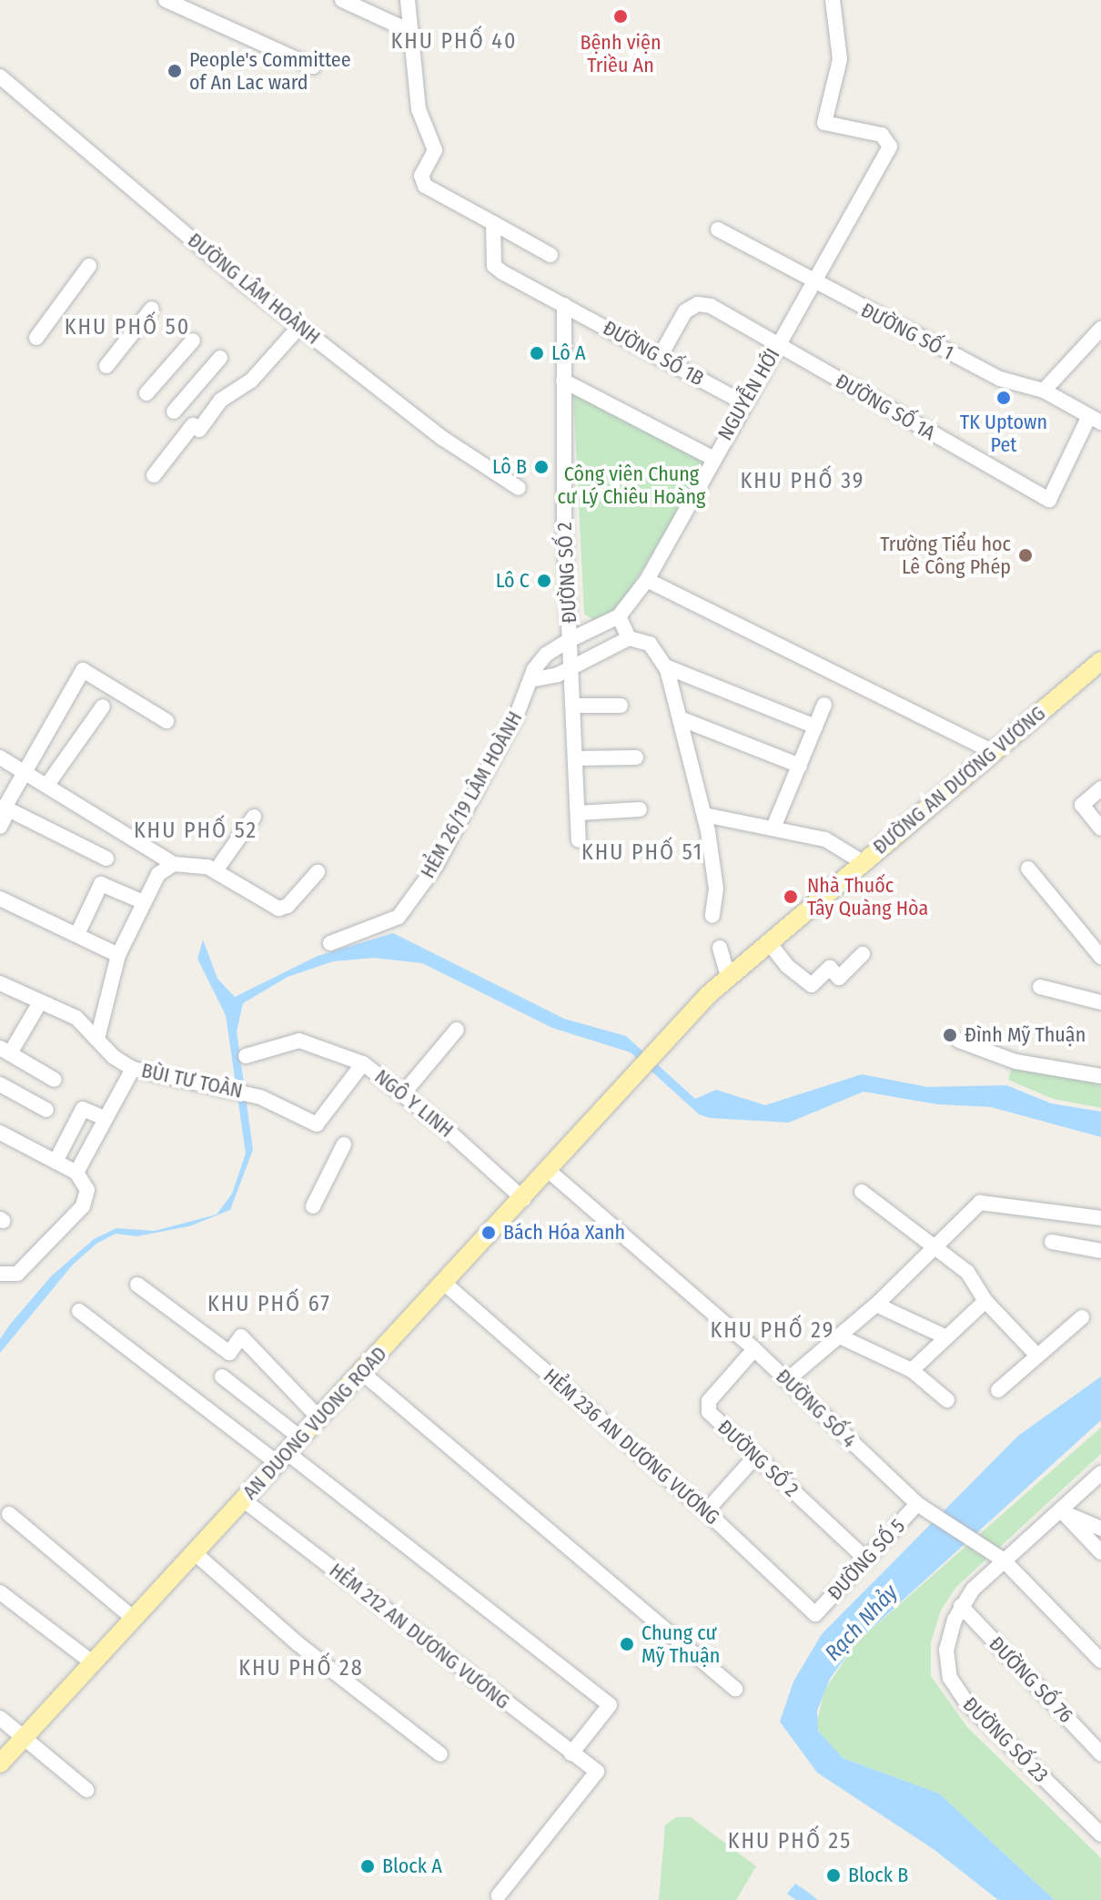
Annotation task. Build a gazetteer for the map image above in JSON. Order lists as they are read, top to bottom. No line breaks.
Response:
{"streets":{"main road":["ĐƯỜNG AN DƯƠNG VƯƠNG","AN DUONG VUONG ROAD"],"street":["ĐƯỜNG LÂM HOÀNH","ĐƯỜNG SỐ 1","ĐƯỜNG SỐ 1B","NGUYỄN HỚI","ĐƯỜNG SỐ 1A","ĐƯỜNG SỐ 2","HẺM 26/19 LÂM HOÀNH","BÙI TƯ TOÀN","NGÔ Y LINH","ĐƯỜNG SỐ 4","HẺM 236 AN DƯƠNG VƯƠNG","ĐƯỜNG SỐ 5","HẺM 212 AN DƯƠNG VƯƠNG","ĐƯỜNG SỐ 76","ĐƯỜNG SỐ 23"]},"crossings":[["ĐƯỜNG SỐ 1","NGUYỄN HỚI"],["ĐƯỜNG SỐ 1","ĐƯỜNG SỐ 1A"],["ĐƯỜNG SỐ 1B","NGUYỄN HỚI"],["ĐƯỜNG SỐ 1B","ĐƯỜNG SỐ 1A"],["ĐƯỜNG SỐ 1B","ĐƯỜNG SỐ 2"],["NGUYỄN HỚI","ĐƯỜNG SỐ 1A"],["NGUYỄN HỚI","ĐƯỜNG SỐ 2"],["NGUYỄN HỚI","HẺM 26/19 LÂM HOÀNH"],["ĐƯỜNG SỐ 2","ĐƯỜNG SỐ 4"],["ĐƯỜNG SỐ 2","ĐƯỜNG SỐ 5"],["ĐƯỜNG AN DƯƠNG VƯƠNG","AN DUONG VUONG ROAD"],["BÙI TƯ TOÀN","NGÔ Y LINH"],["NGÔ Y LINH","AN DUONG VUONG ROAD"],["ĐƯỜNG SỐ 4","AN DUONG VUONG ROAD"],["ĐƯỜNG SỐ 4","ĐƯỜNG SỐ 5"],["ĐƯỜNG SỐ 4","ĐƯỜNG SỐ 23"],["AN DUONG VUONG ROAD","HẺM 236 AN DƯƠNG VƯƠNG"],["AN DUONG VUONG ROAD","HẺM 212 AN DƯƠNG VƯƠNG"],["HẺM 236 AN DƯƠNG VƯƠNG","ĐƯỜNG SỐ 5"],["ĐƯỜNG SỐ 76","ĐƯỜNG SỐ 23"]],"districts":["KHU PHỐ 40","KHU PHỐ 50","KHU PHỐ 39","KHU PHỐ 52","KHU PHỐ 51","KHU PHỐ 67","KHU PHỐ 29","KHU PHỐ 28","KHU PHỐ 25"],"water":["Rạch Nhảy"],"parks":["Công viên Chung cư Lý Chiêu Hoàng"],"places":["Bệnh viện Triều An","People's Committee of An Lac ward","Lô A","TK Uptown Pet","Lô B","Trường Tiểu học Lê Công Phép","Lô C","Nhà Thuốc Tây Quàng Hòa","Đình Mỹ Thuận","Bách Hóa Xanh","Chung cư Mỹ Thuận","Block A","Block B"]}
